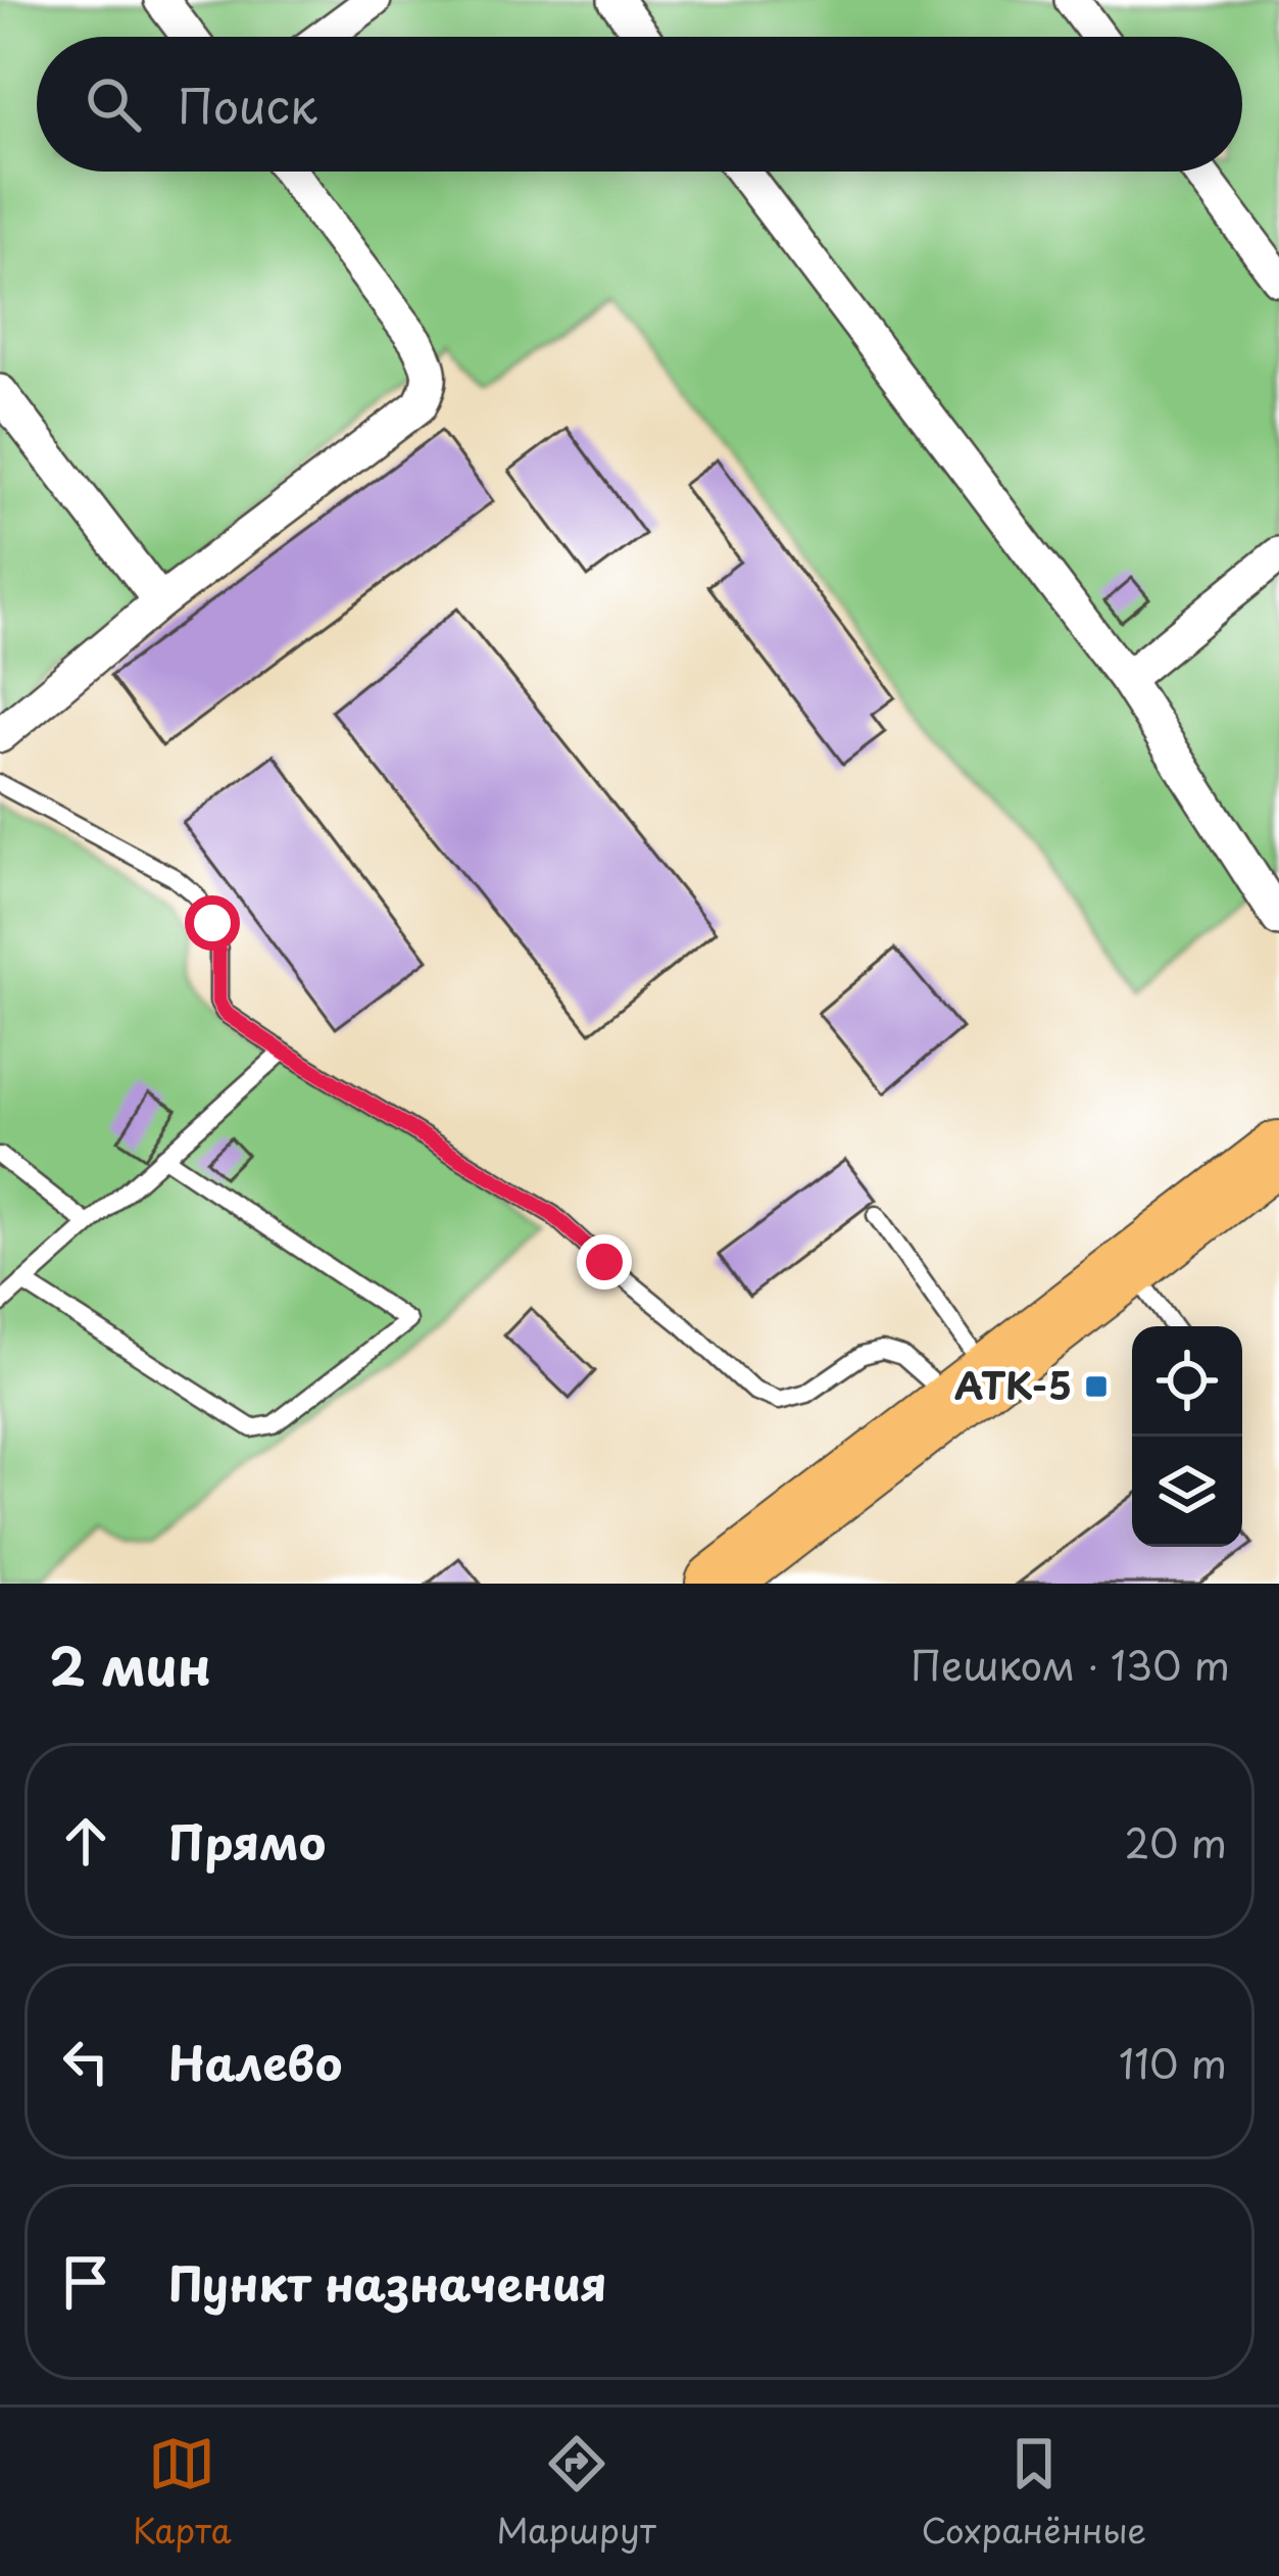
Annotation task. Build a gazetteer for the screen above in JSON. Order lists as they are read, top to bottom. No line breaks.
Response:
{"places":{"transit":["АТК-5"]},"page":{"search":"Поиск","heading":["2 мин","Пешком · 130 m"],"list":[["Прямо","20 m"],["Налево","110 m"],"Пункт назначения"],"nav":["Карта","Маршрут","Сохранённые"]}}
